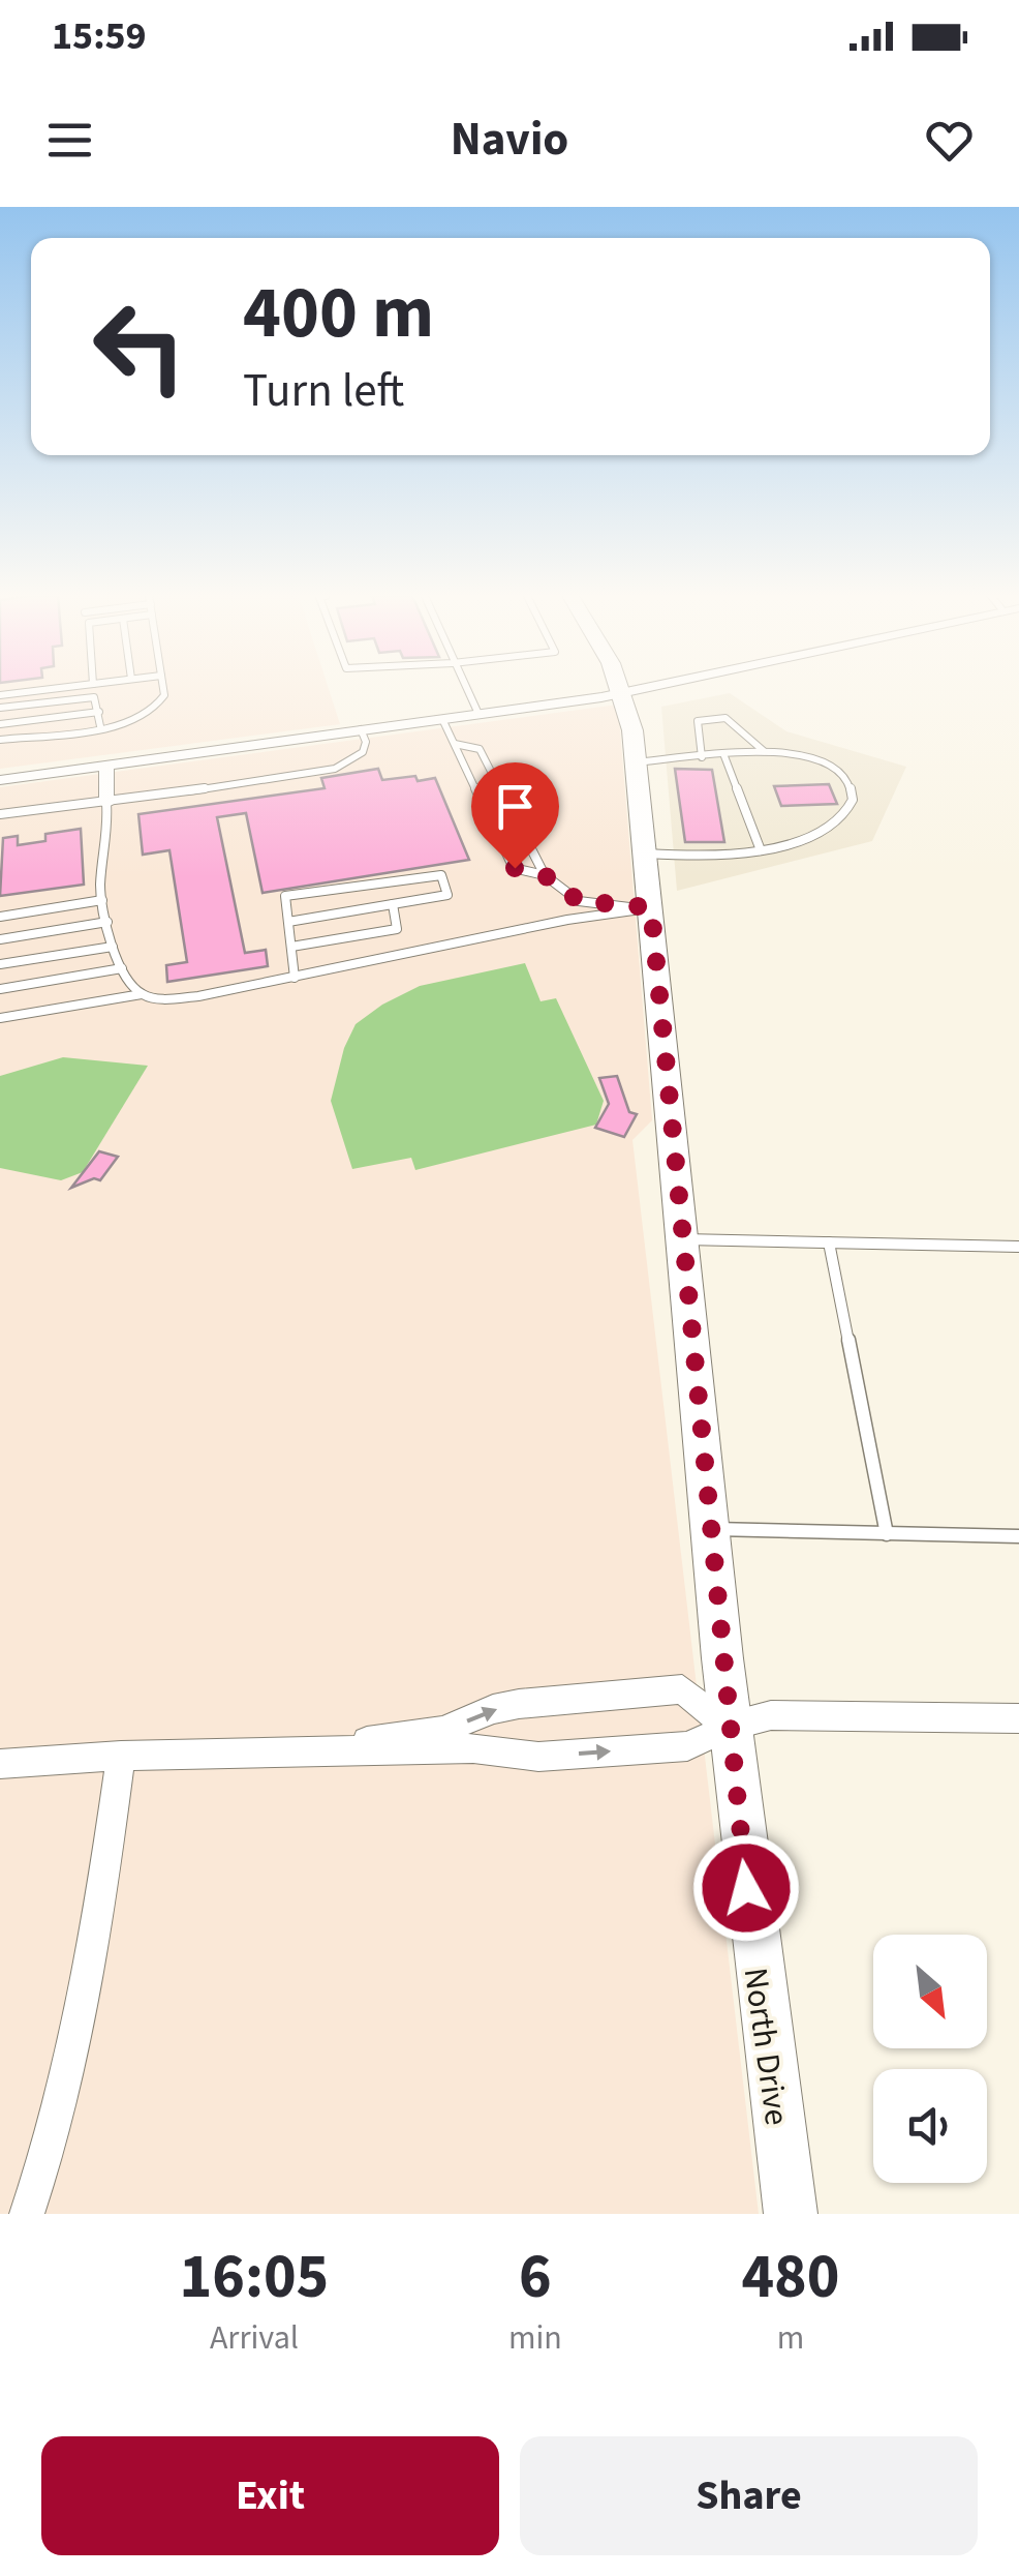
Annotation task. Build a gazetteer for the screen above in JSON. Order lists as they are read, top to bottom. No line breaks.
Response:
{"streets":{"main road":["North Drive"]},"north":"bottom right","page":{"status":"15:59","header":"Navio","turn":["400 m","Turn left"],"eta":["16:05","Arrival","6","min","480","m"],"buttons":["Exit","Share"]}}
